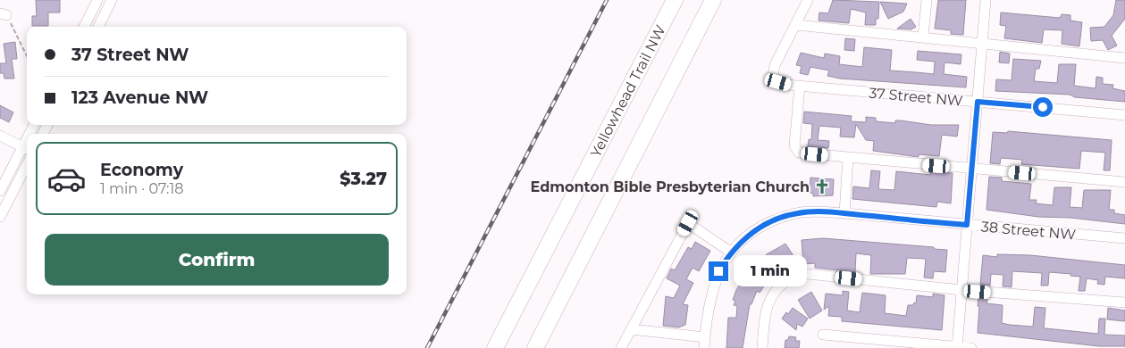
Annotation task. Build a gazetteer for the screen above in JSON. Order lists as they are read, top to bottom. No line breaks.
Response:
{"streets":{"highway":["Yellowhead Trail NW"],"street":["37 Street NW","38 Street NW"]},"places":{"church":["Edmonton Bible Presbyterian Church"]},"page":{"banner":["37 Street NW","123 Avenue NW"],"list":[{"name":"Economy","note":"1 min · 07:18","value":"$3.27"}],"buttons":"Confirm","bubble":"1 min"}}
